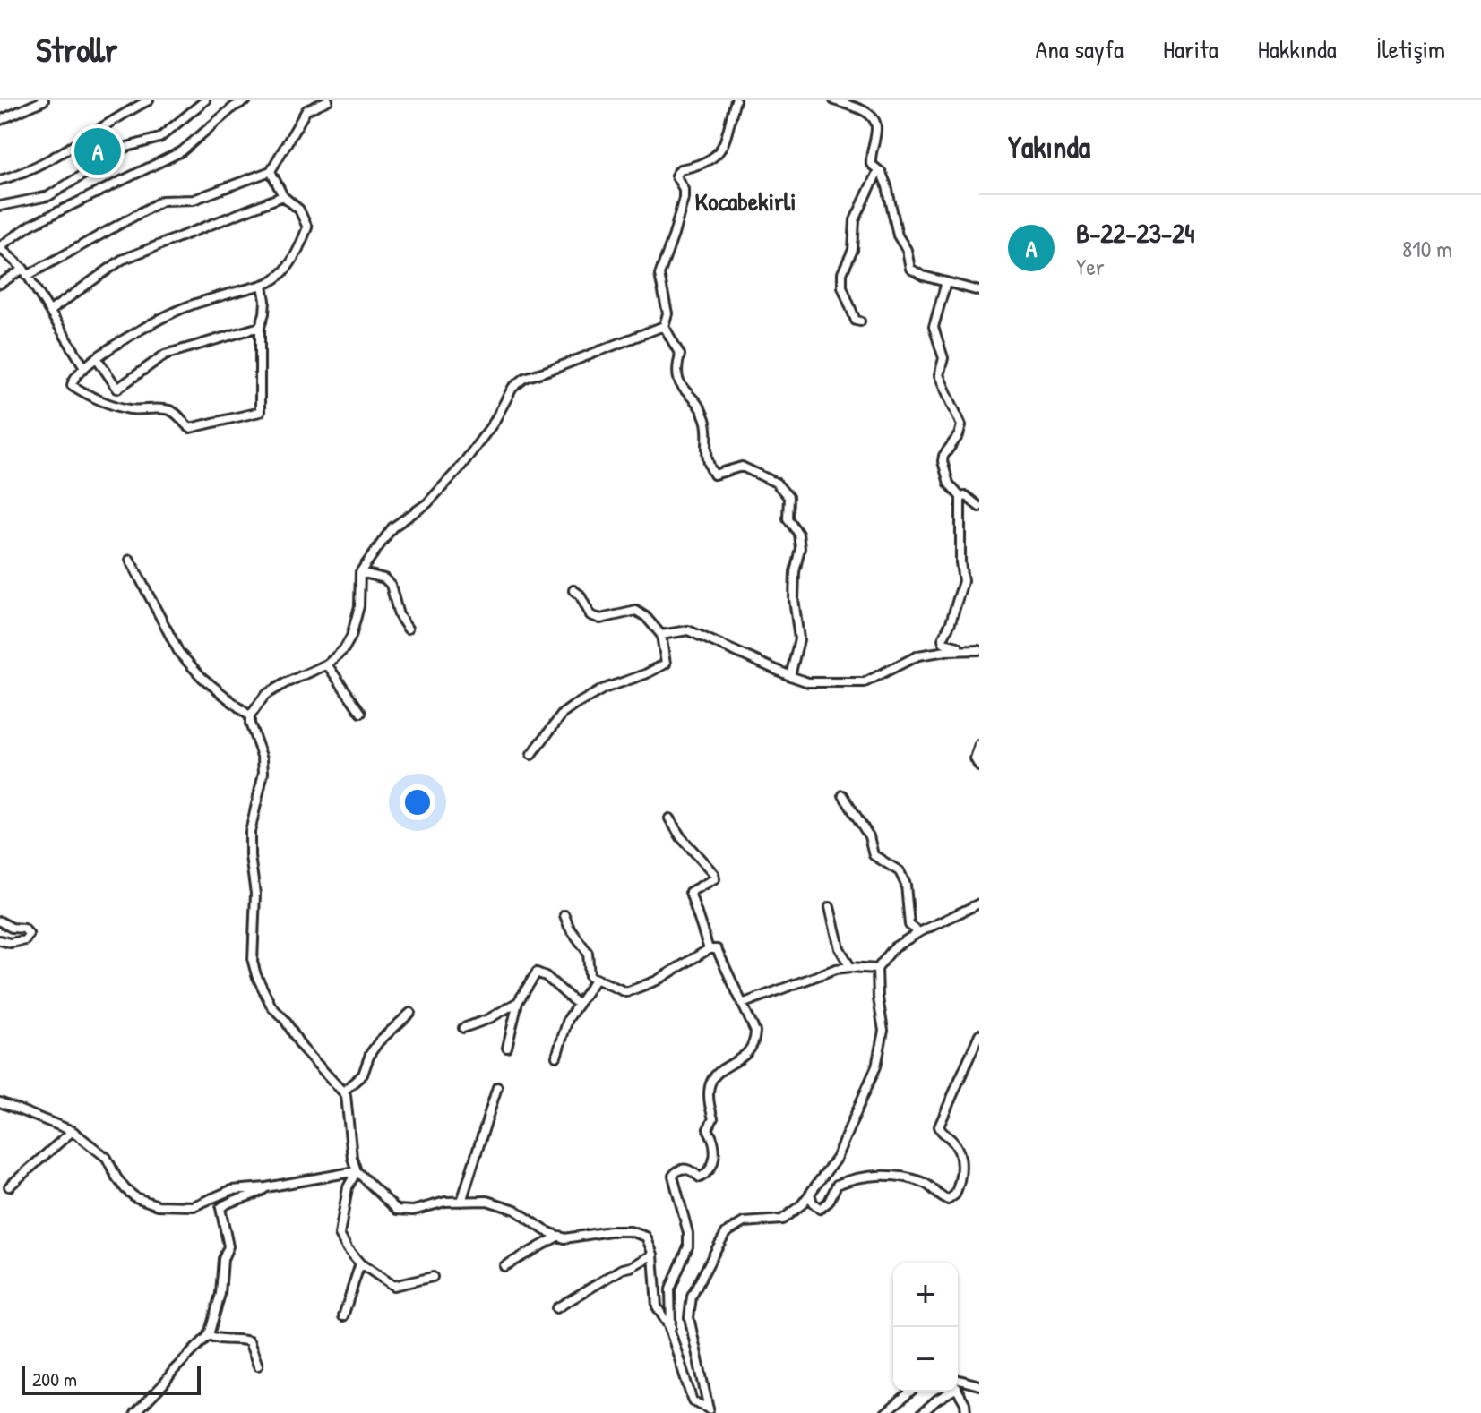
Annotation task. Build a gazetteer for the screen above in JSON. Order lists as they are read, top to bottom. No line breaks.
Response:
{"districts":["Kocabekirli"],"scale_bar":"200 m","page":{"header":"Strollr","nav":["Ana sayfa","Harita","Hakkında","İletişim"],"heading":"Yakında","pins":"A","list":[{"mark":"A","name":"B-22-23-24","note":"Yer","value":"810 m"}],"map_buttons":["+","−"],"scale":"200 m"}}
